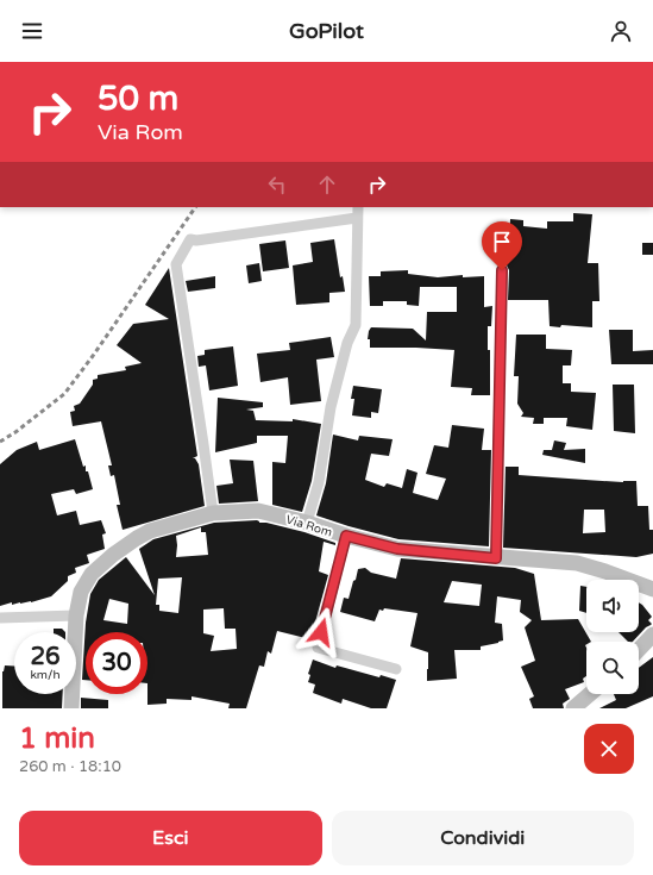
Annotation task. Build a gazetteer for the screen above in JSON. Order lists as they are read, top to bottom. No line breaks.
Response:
{"streets":{"main road":["Via Rom"]},"page":{"header":"GoPilot","turn":["50 m","Via Rom"],"speed":"26 km/h","limit":"30","heading":["1 min","260 m · 18:10"],"buttons":["Esci","Condividi"]}}
